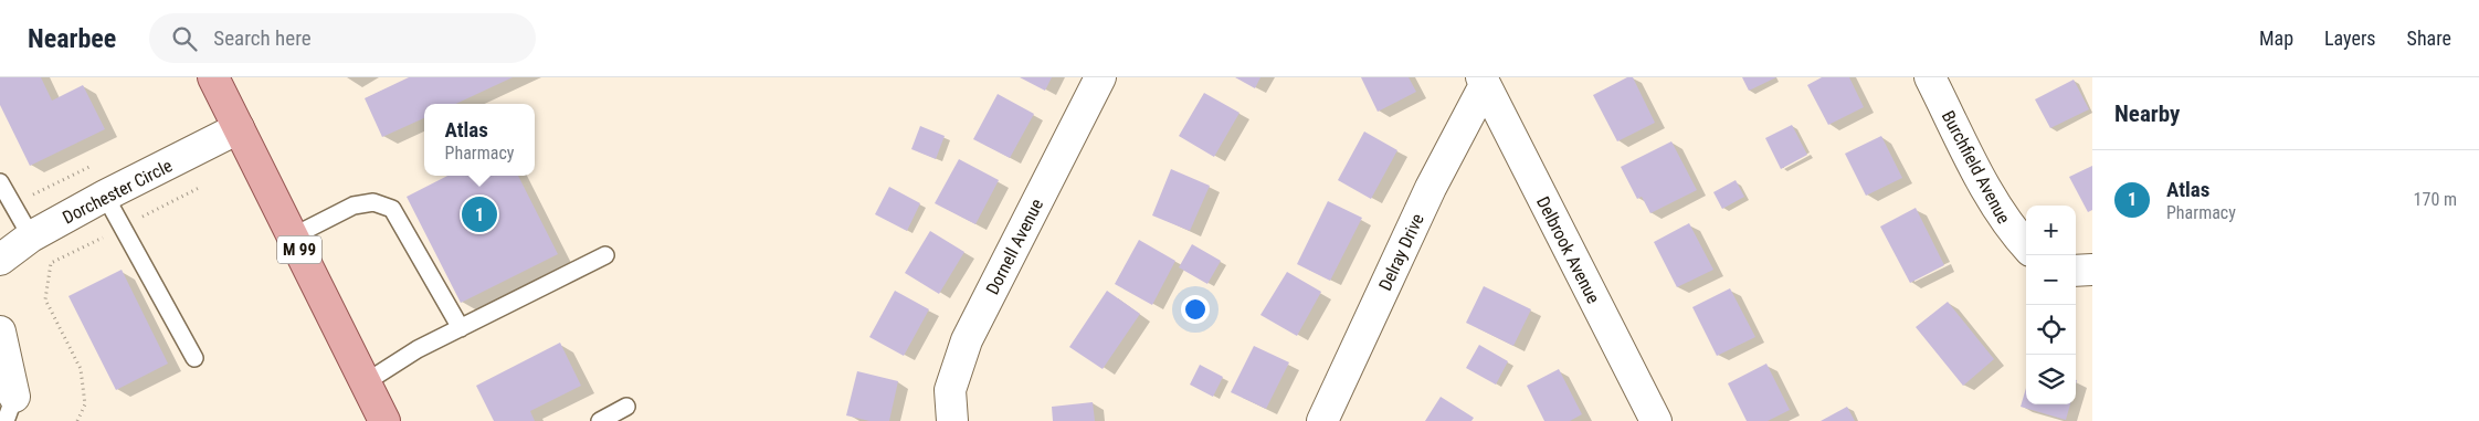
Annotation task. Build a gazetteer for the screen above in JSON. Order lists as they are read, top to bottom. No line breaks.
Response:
{"streets":{"main road":["M 99"],"street":["Burchfield Avenue","Dorchester Circle","Dornell Avenue","Delbrook Avenue","Delray Drive"]},"crossings":[["Dorchester Circle","M 99"],["Delbrook Avenue","Delray Drive"]],"page":{"header":"Nearbee","search":"Search here","nav":["Map","Layers","Share"],"heading":"Nearby","popup":["Atlas","Pharmacy"],"list":[{"mark":"1","name":"Atlas","note":"Pharmacy","value":"170 m"}],"pins":"1","map_buttons":["+","−"]}}
